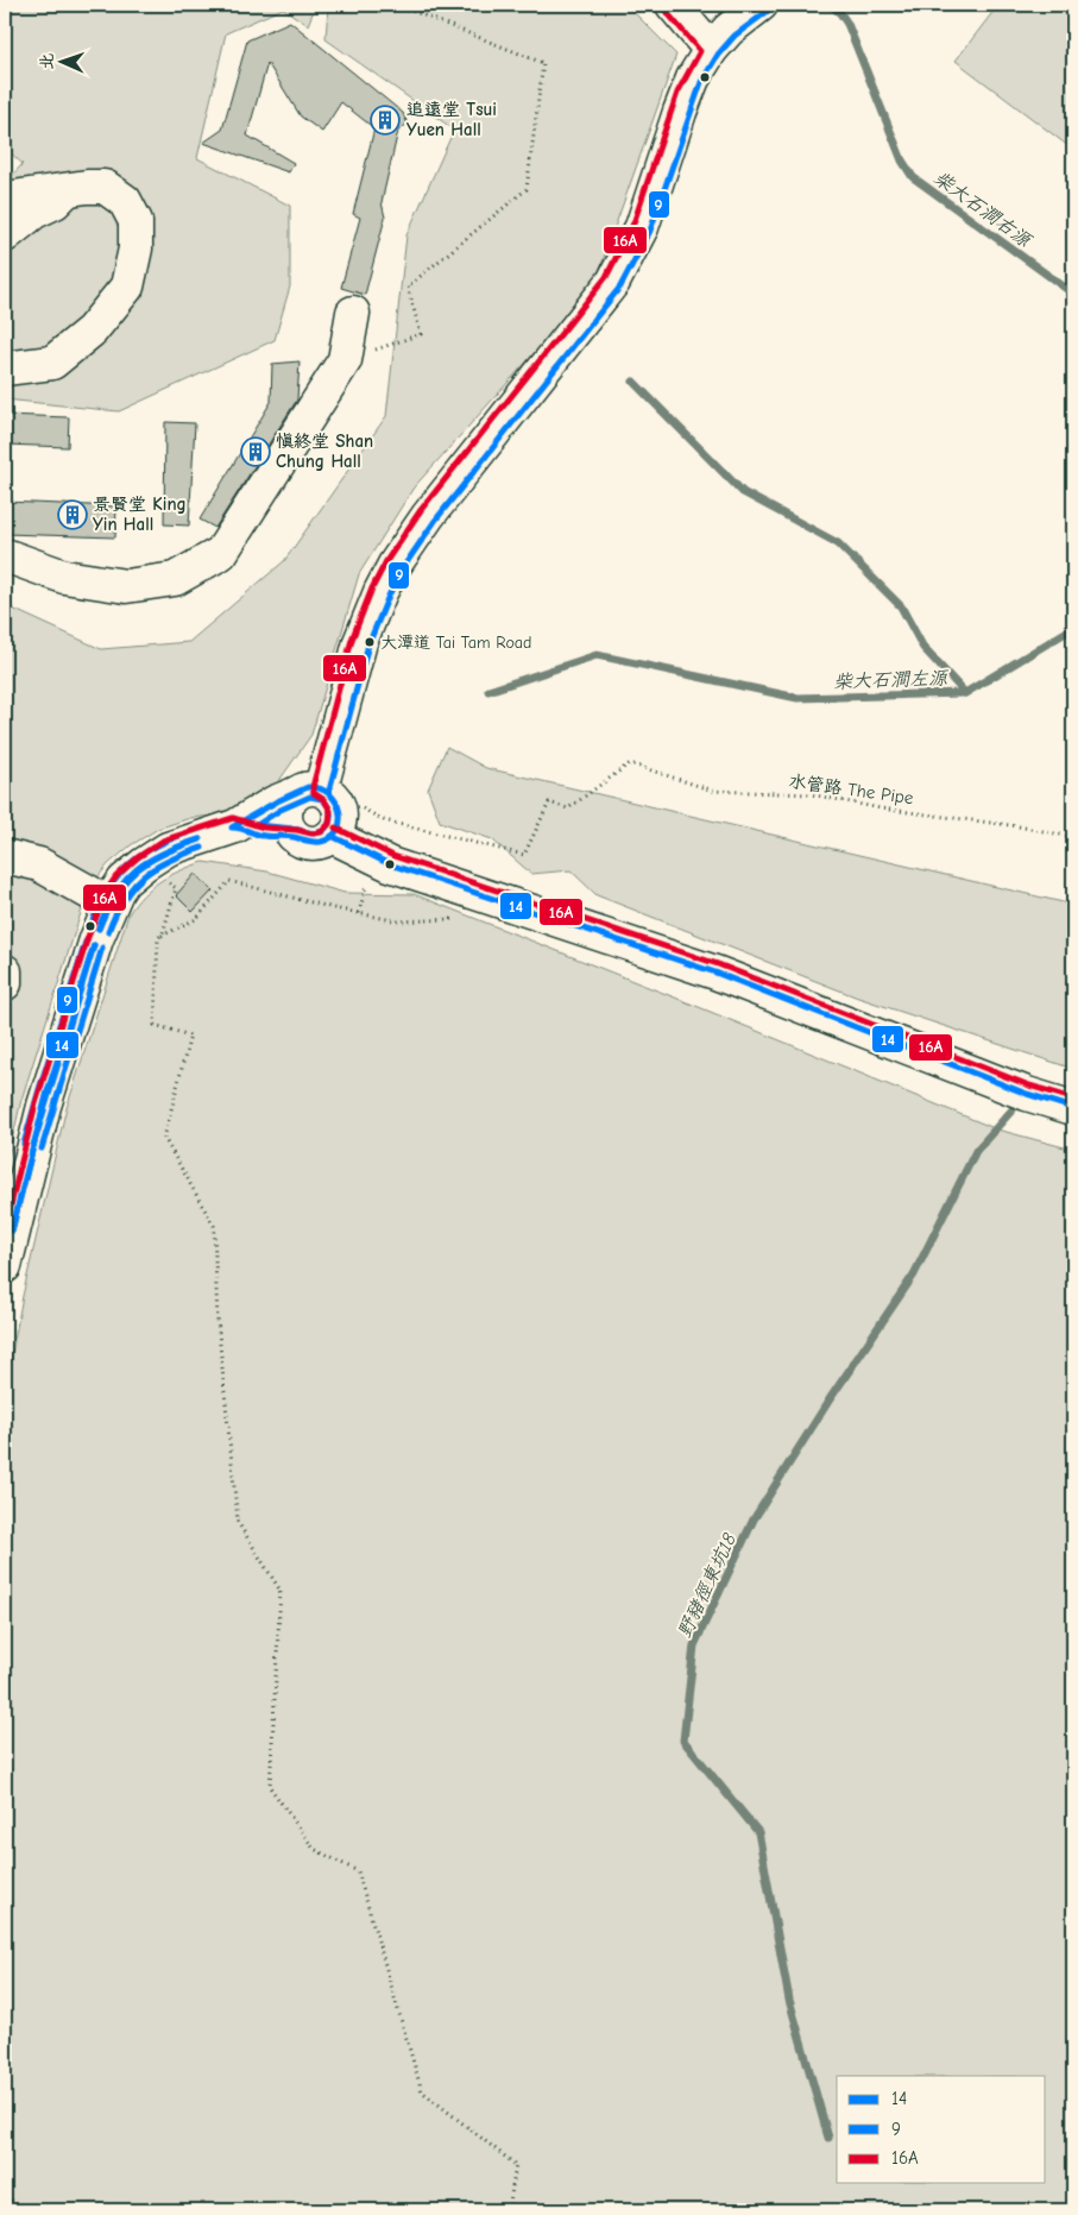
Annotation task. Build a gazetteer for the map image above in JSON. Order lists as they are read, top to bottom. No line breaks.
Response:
{"streets":{"path":["水管路 The Pipe"]},"water":["柴大石澗右源","柴大石澗左源","野豬徑東坑18"],"places":{"building":["追遠堂 Tsui Yuen Hall","慎終堂 Shan Chung Hall","景賢堂 King Yin Hall"],"other":["大潭道 Tai Tam Road"]},"lines":["transit line 16A","transit line 9","transit line 14"],"legend":["14","9","16A"],"north":"left"}
